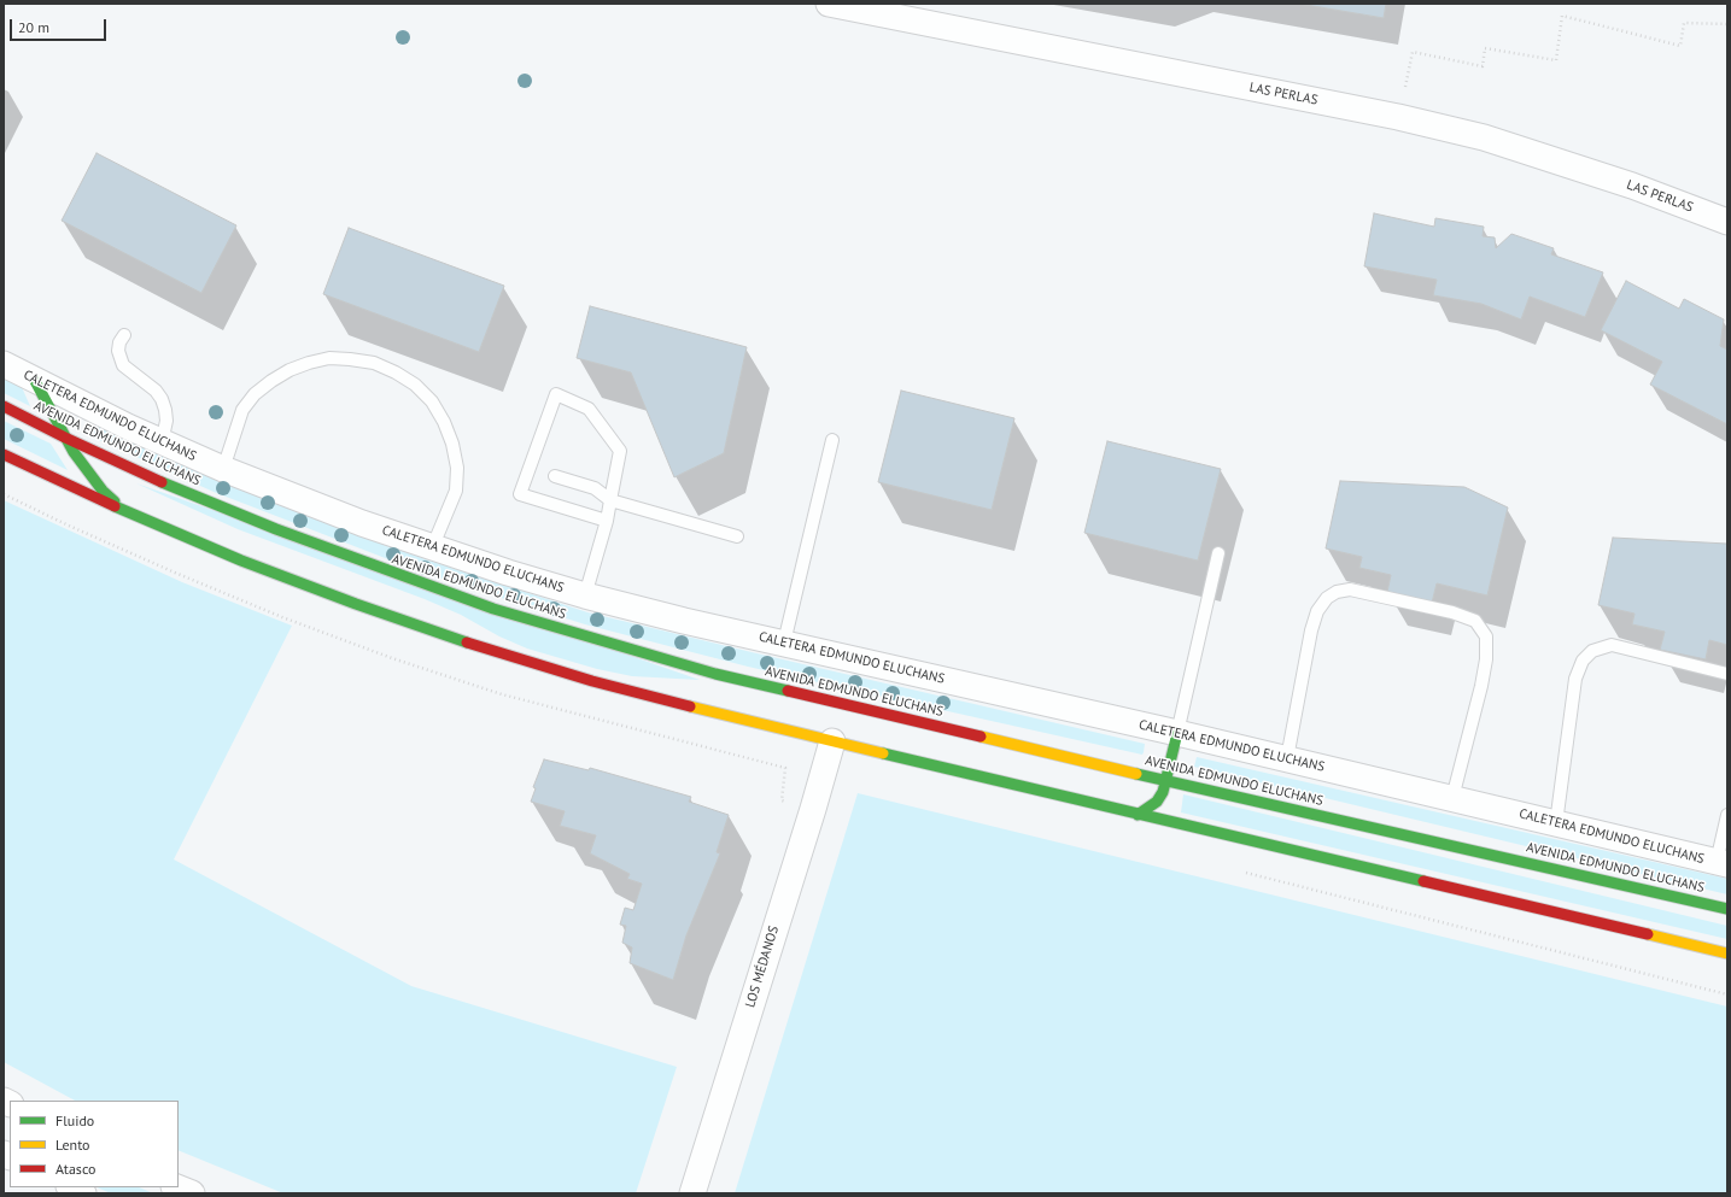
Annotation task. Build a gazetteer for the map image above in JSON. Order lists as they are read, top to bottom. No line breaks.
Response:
{"streets":{"main road":["AVENIDA EDMUNDO ELUCHANS"],"street":["LAS PERLAS","CALETERA EDMUNDO ELUCHANS","LOS MÉDANOS"]},"legend":["Fluido","Lento","Atasco"],"scale_bar":"20 m"}
